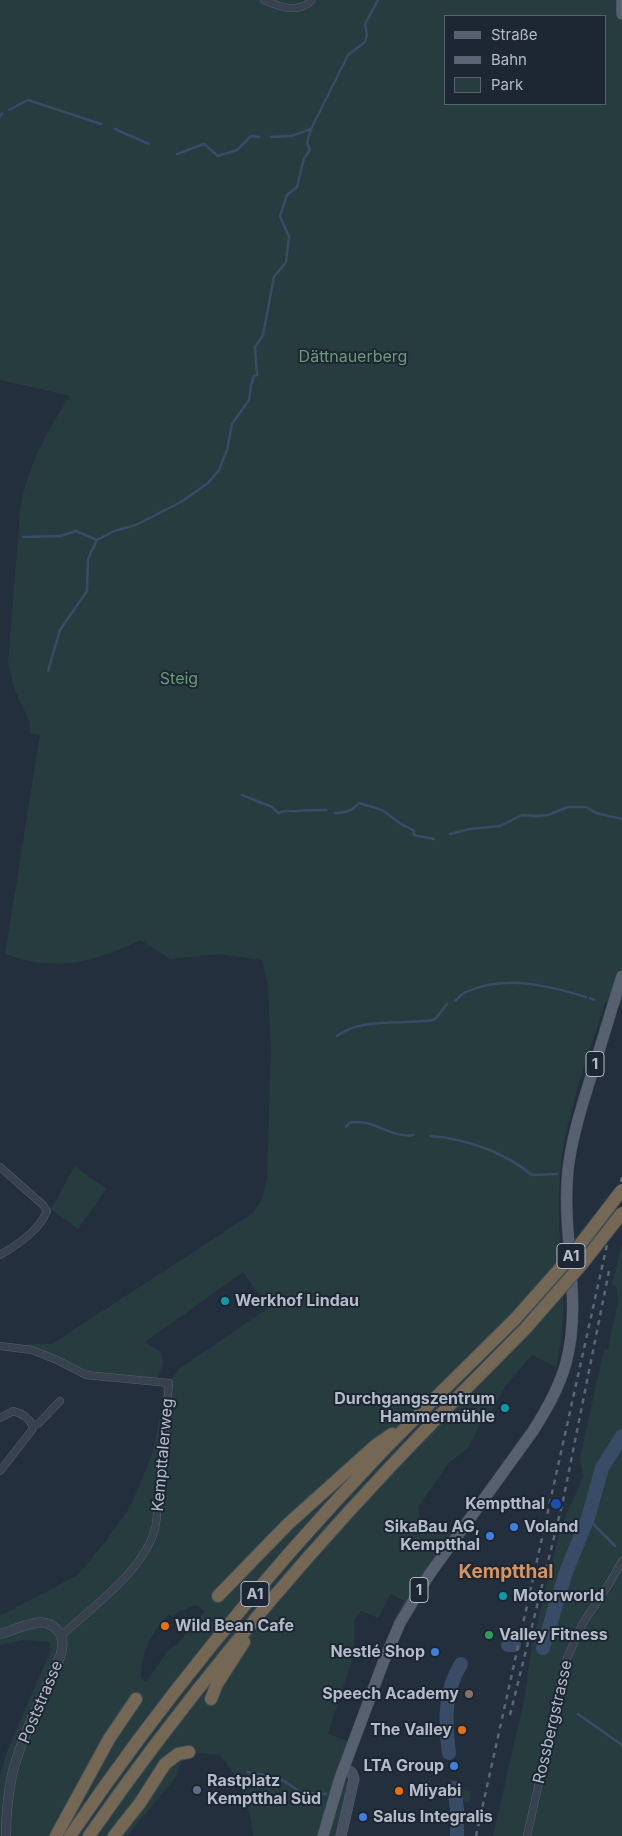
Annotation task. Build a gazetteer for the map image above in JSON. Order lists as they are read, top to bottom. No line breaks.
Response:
{"streets":{"highway":["A1"],"main road":["1"],"street":["Kempttalerweg","Poststrasse","Rossbergstrasse"]},"crossings":[["Kempttalerweg","Poststrasse"]],"districts":["Kemptthal"],"parks":["Dättnauerberg","Steig"],"places":["Werkhof Lindau","Durchgangszentrum Hammermühle","Kemptthal","Voland","SikaBau AG, Kemptthal","Motorworld","Wild Bean Cafe","Valley Fitness","Nestlé Shop","Speech Academy","The Valley","LTA Group","Rastplatz Kemptthal Süd","Miyabi","Salus Integralis"],"legend":["Straße","Bahn","Park"]}
